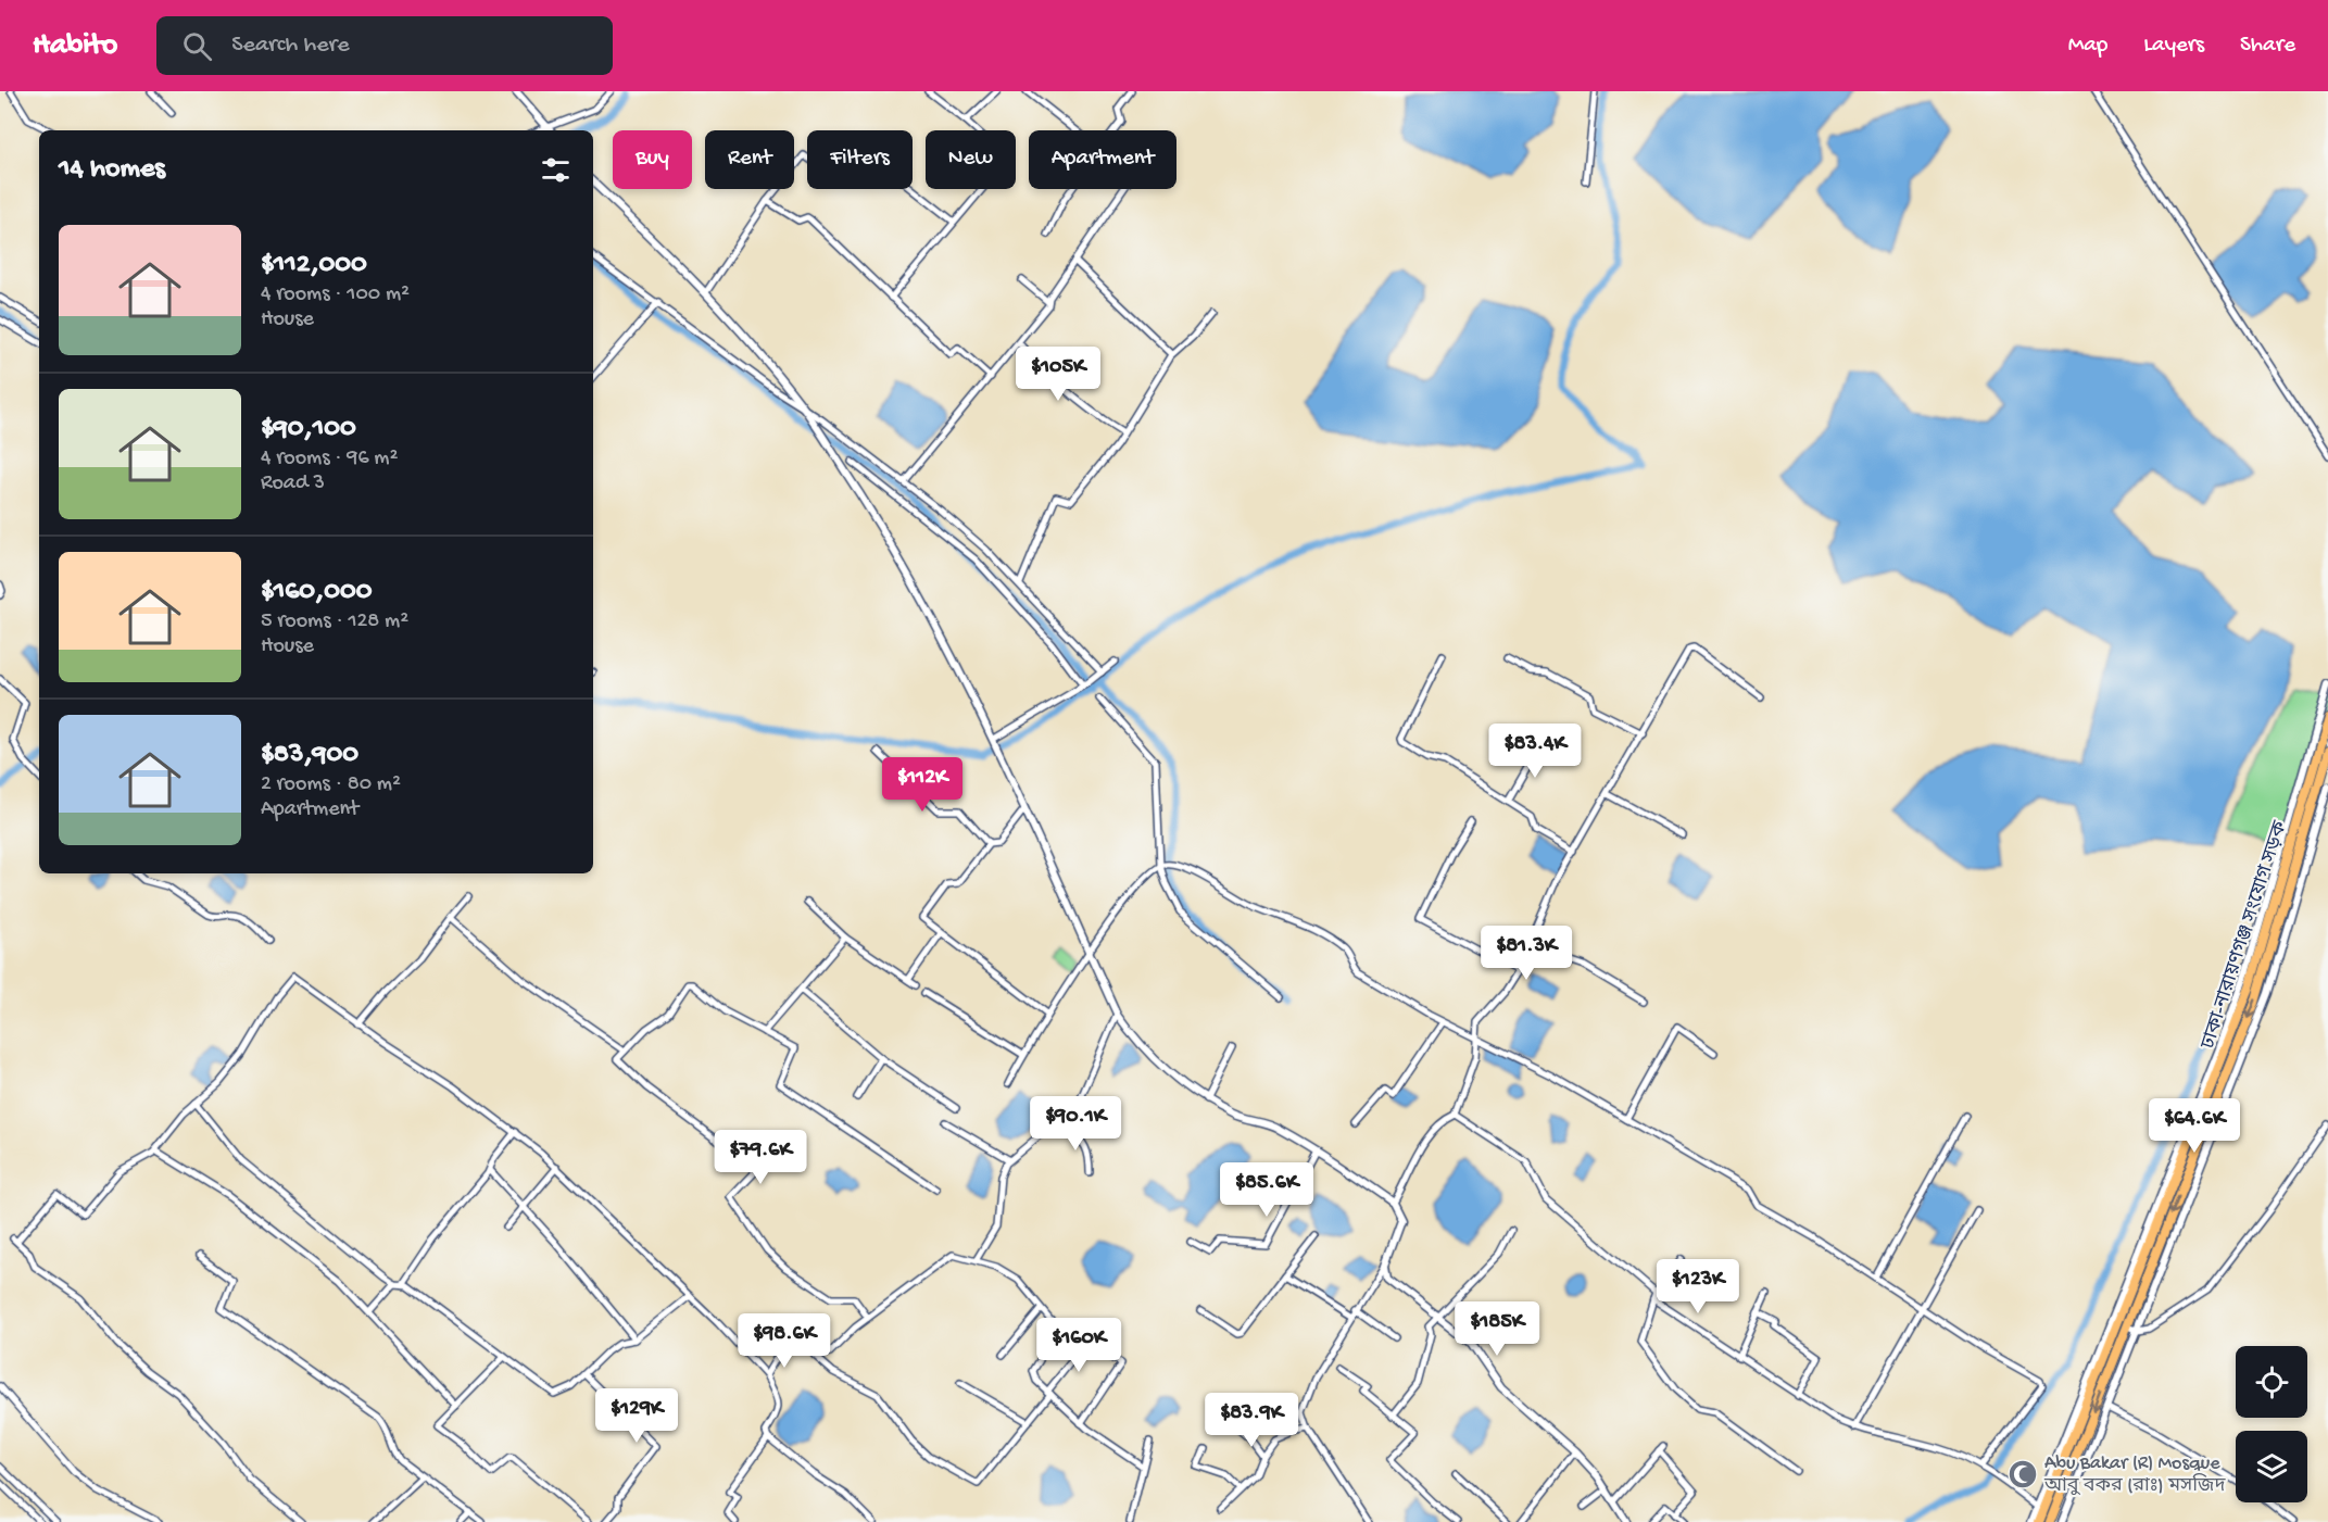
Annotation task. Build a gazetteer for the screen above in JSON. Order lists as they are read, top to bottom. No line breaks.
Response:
{"streets":{"main road":["ঢাকা-নারায়ণগঞ্জ সংযোগ সড়ক"]},"places":{"mosque":["Abu Bakar (R) Mosque আবু বকর (রাঃ) মসজিদ"]},"page":{"header":"Habito","search":"Search here","nav":["Map","Layers","Share"],"chip":["Buy","Rent","Filters","New","Apartment"],"heading":"14 homes","list":[{"name":"$112,000","note":"4 rooms · 100 m² · House"},{"name":"$90,100","note":"4 rooms · 96 m² · Road 3"},{"name":"$160,000","note":"5 rooms · 128 m² · House"},{"name":"$83,900","note":"2 rooms · 80 m² · Apartment"}],"price":["$105K","$83.4K","$112K","$81.3K","$90.1K","$64.6K","$79.6K","$85.6K","$123K","$185K","$98.6K","$160K","$129K","$83.9K"]}}
